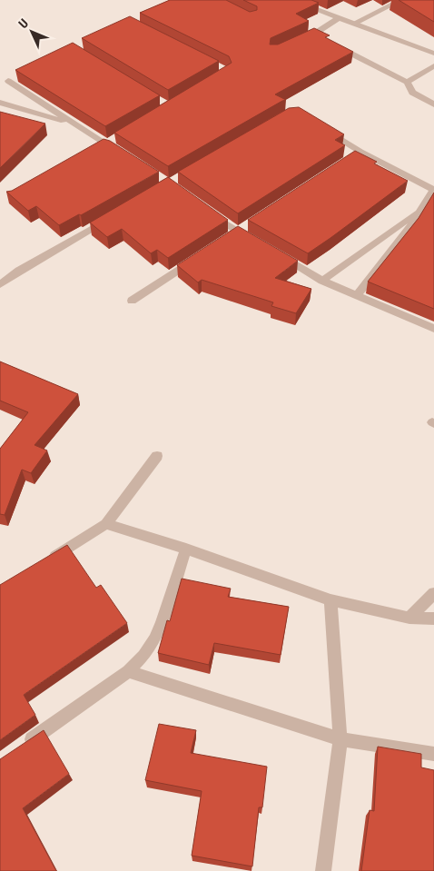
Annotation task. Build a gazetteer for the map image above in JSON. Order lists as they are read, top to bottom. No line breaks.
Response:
{"north":"top left"}
